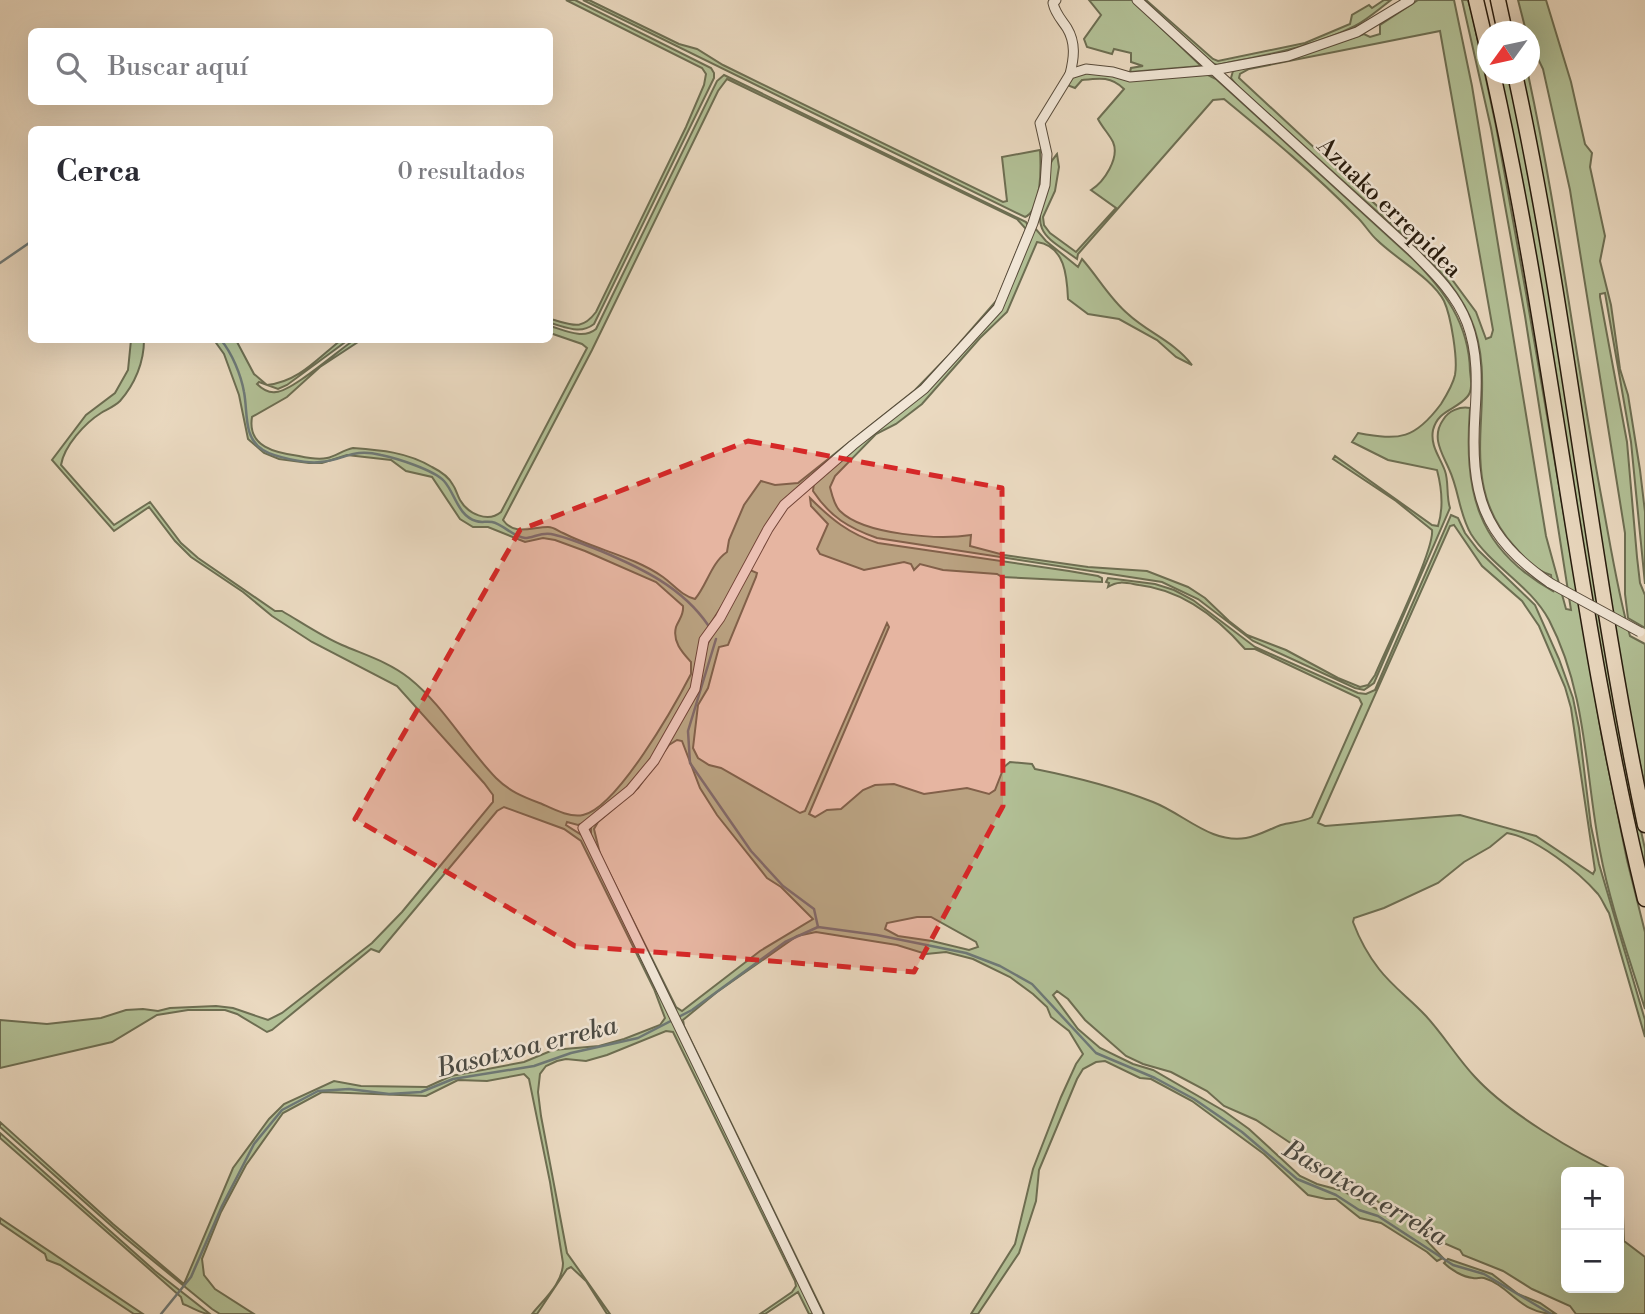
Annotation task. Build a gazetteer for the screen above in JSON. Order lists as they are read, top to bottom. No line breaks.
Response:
{"streets":{"street":["Azuako errepidea"]},"water":["Basotxoa erreka"],"north":"bottom left","page":{"search":"Buscar aquí","heading":["Cerca","0 resultados"],"map_buttons":["+","−"]}}
